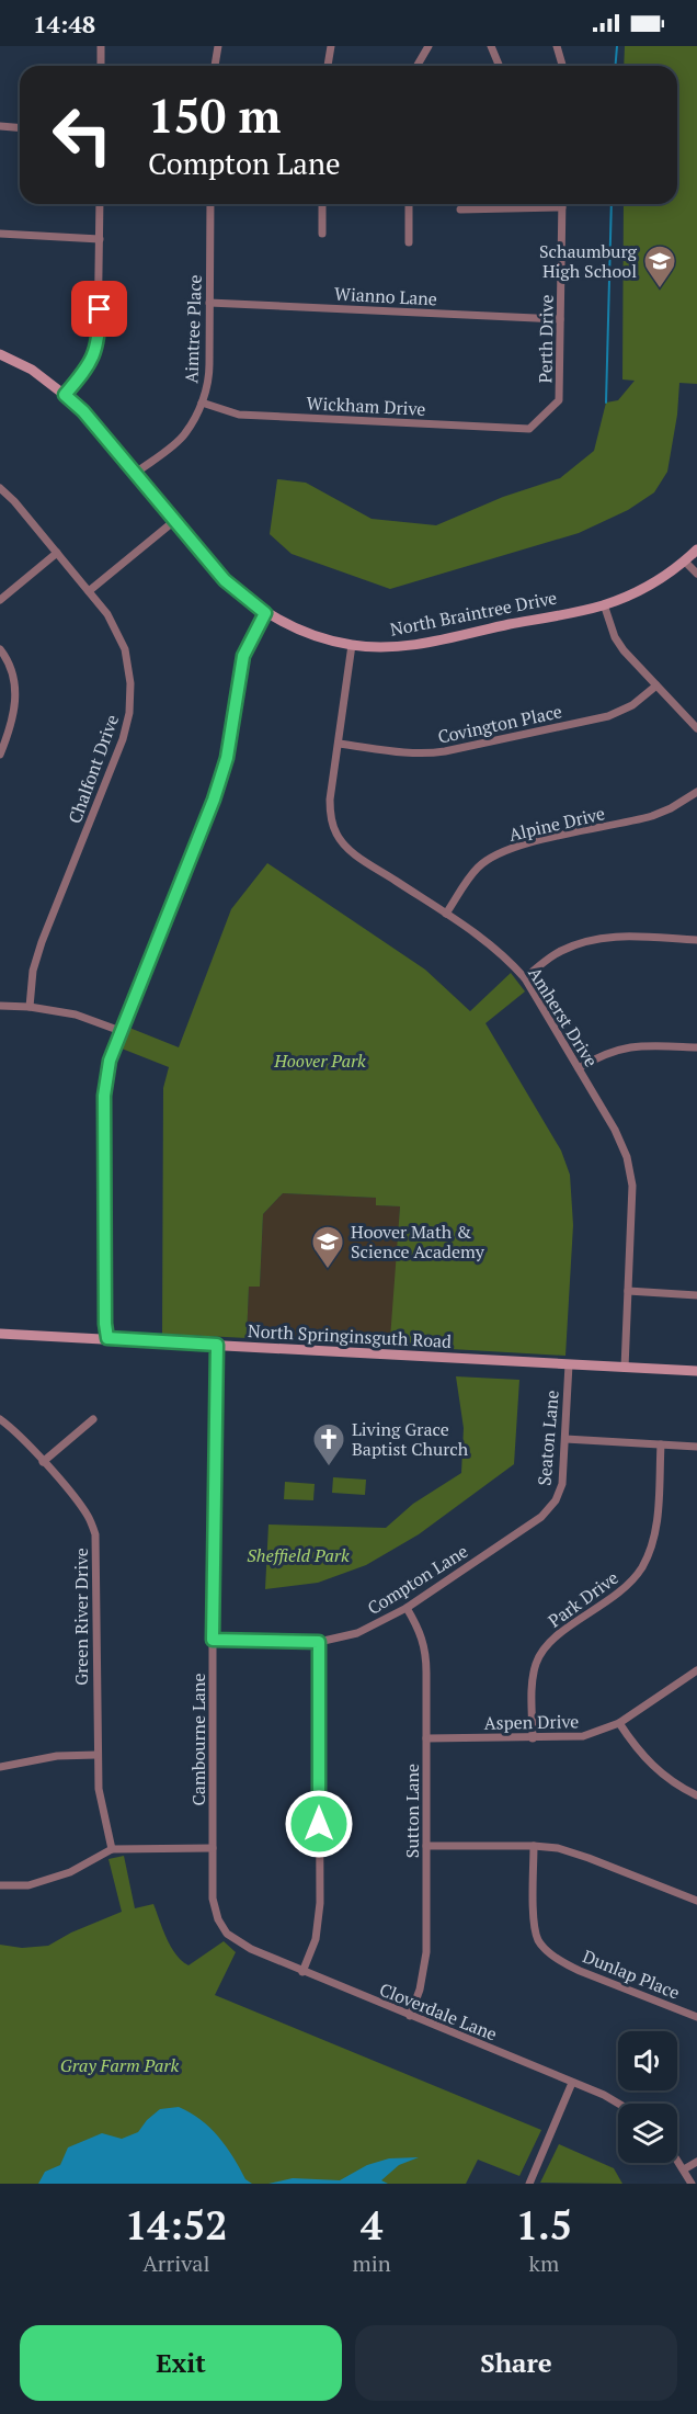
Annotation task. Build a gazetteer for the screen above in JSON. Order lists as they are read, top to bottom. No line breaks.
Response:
{"streets":{"street":["Wianno Lane","Aimtree Place","Perth Drive","Wickham Drive","North Braintree Drive","Covington Place","Chalfont Drive","Alpine Drive","Amherst Drive","North Springinsguth Road","Seaton Lane","Compton Lane","Park Drive","Green River Drive","Aspen Drive","Cambourne Lane","Sutton Lane","Dunlap Place","Cloverdale Lane"]},"crossings":[["Wianno Lane","Aimtree Place"],["Wianno Lane","Perth Drive"],["Aimtree Place","Wickham Drive"],["Aimtree Place","North Braintree Drive"],["Perth Drive","Wickham Drive"],["North Braintree Drive","Amherst Drive"],["Covington Place","Amherst Drive"],["Alpine Drive","Amherst Drive"],["Amherst Drive","North Springinsguth Road"],["North Springinsguth Road","Seaton Lane"],["North Springinsguth Road","Cambourne Lane"],["Seaton Lane","Compton Lane"],["Compton Lane","Cambourne Lane"],["Compton Lane","Sutton Lane"],["Park Drive","Aspen Drive"],["Aspen Drive","Sutton Lane"],["Cambourne Lane","Cloverdale Lane"],["Sutton Lane","Cloverdale Lane"]],"parks":["Hoover Park","Sheffield Park","Gray Farm Park"],"places":{"school or university":["Schaumburg High School","Hoover Math & Science Academy"],"church":["Living Grace Baptist Church"]},"page":{"status":"14:48","turn":["150 m","Compton Lane"],"eta":["14:52","Arrival","4","min","1.5","km"],"buttons":["Exit","Share"]}}
